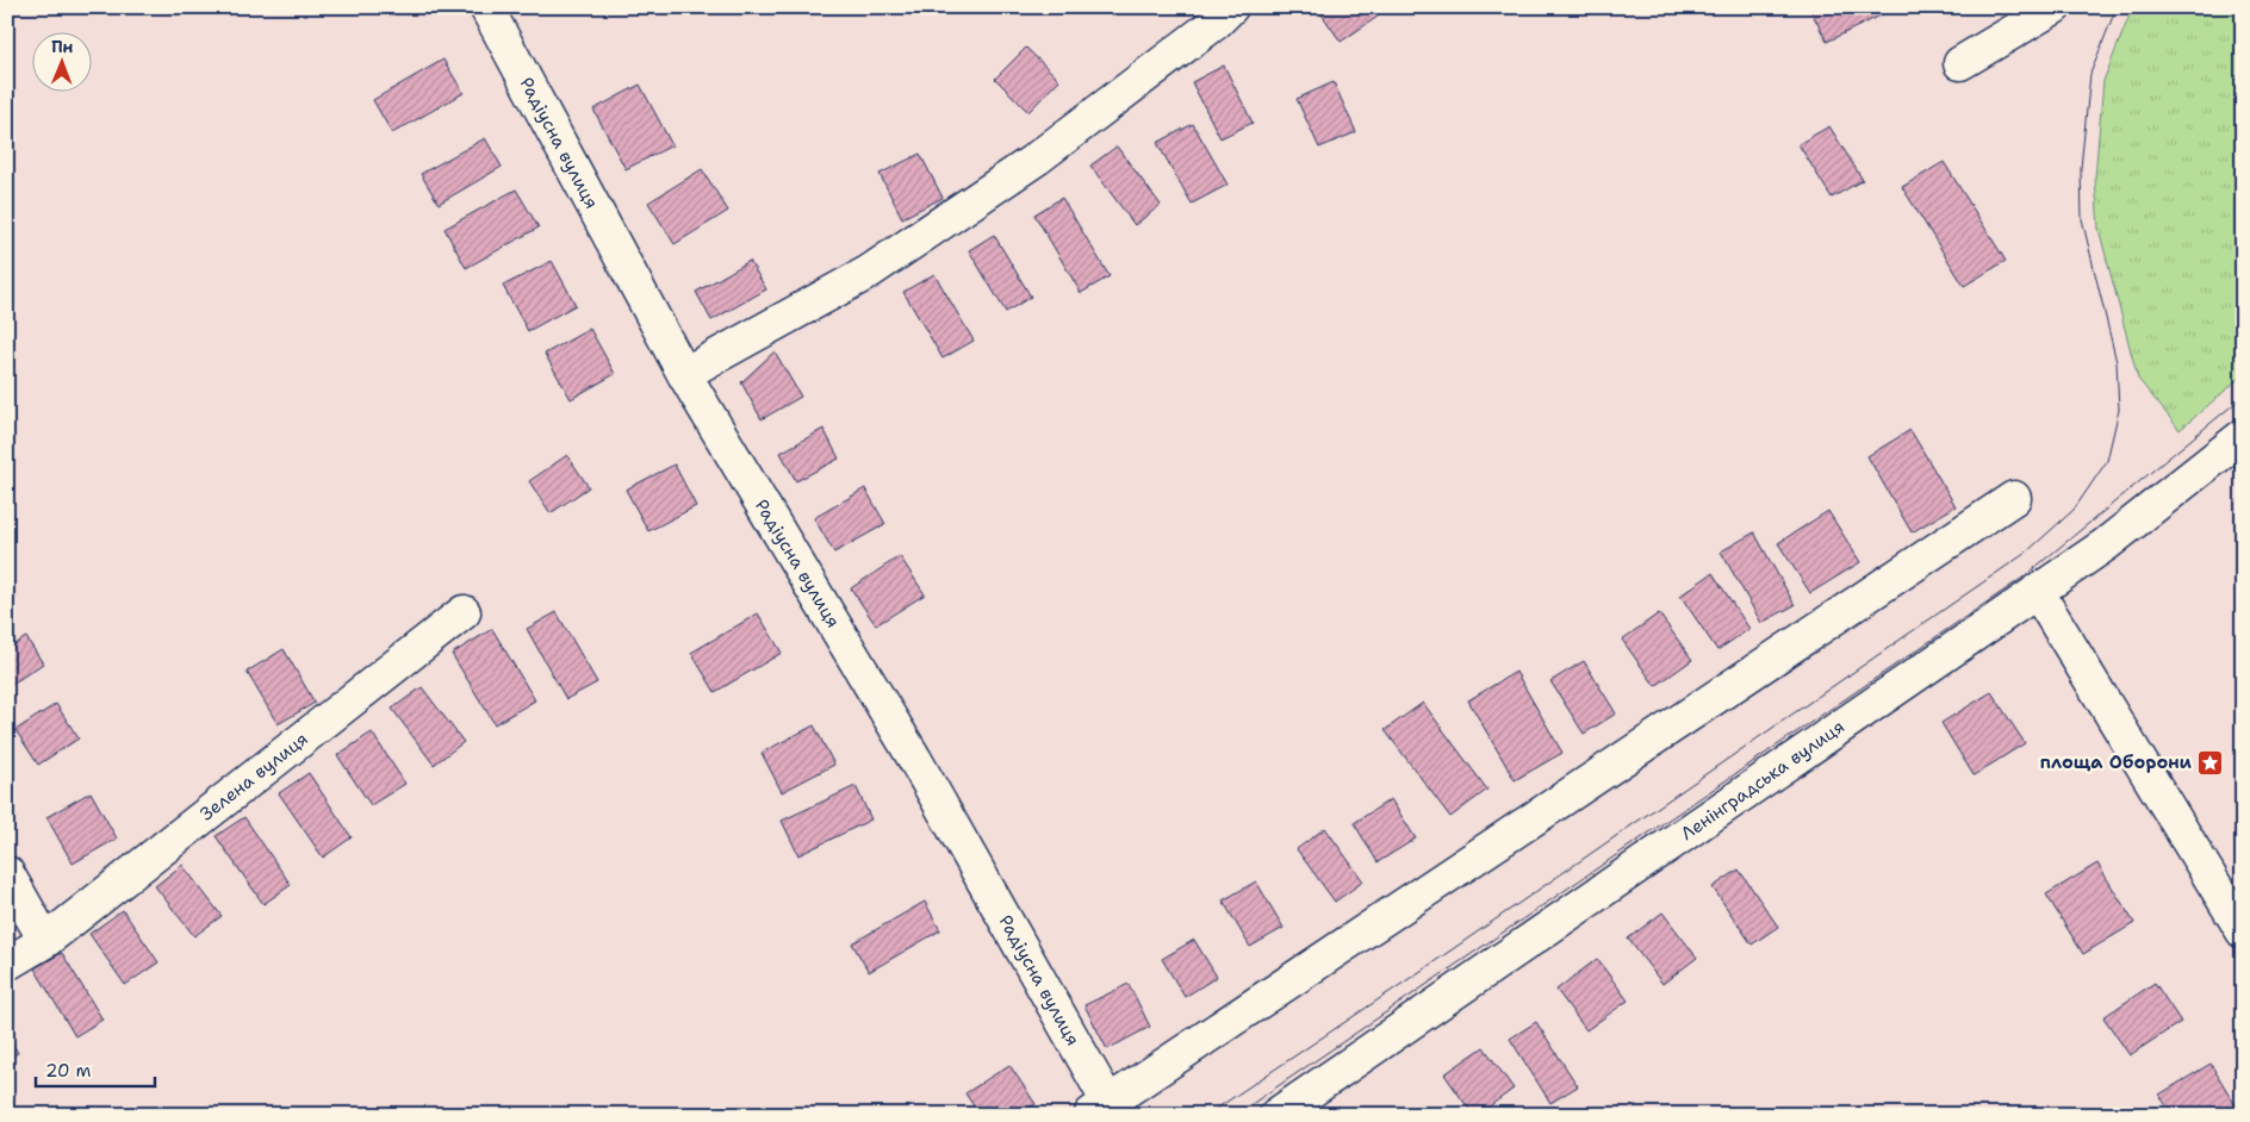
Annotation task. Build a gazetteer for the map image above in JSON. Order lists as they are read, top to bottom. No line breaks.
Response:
{"streets":{"street":["Радіусна вулиця","Зелена вулиця","Ленінградська вулиця"]},"places":{"place":["площа Оборони"]},"scale_bar":"20 m","north":"top"}
